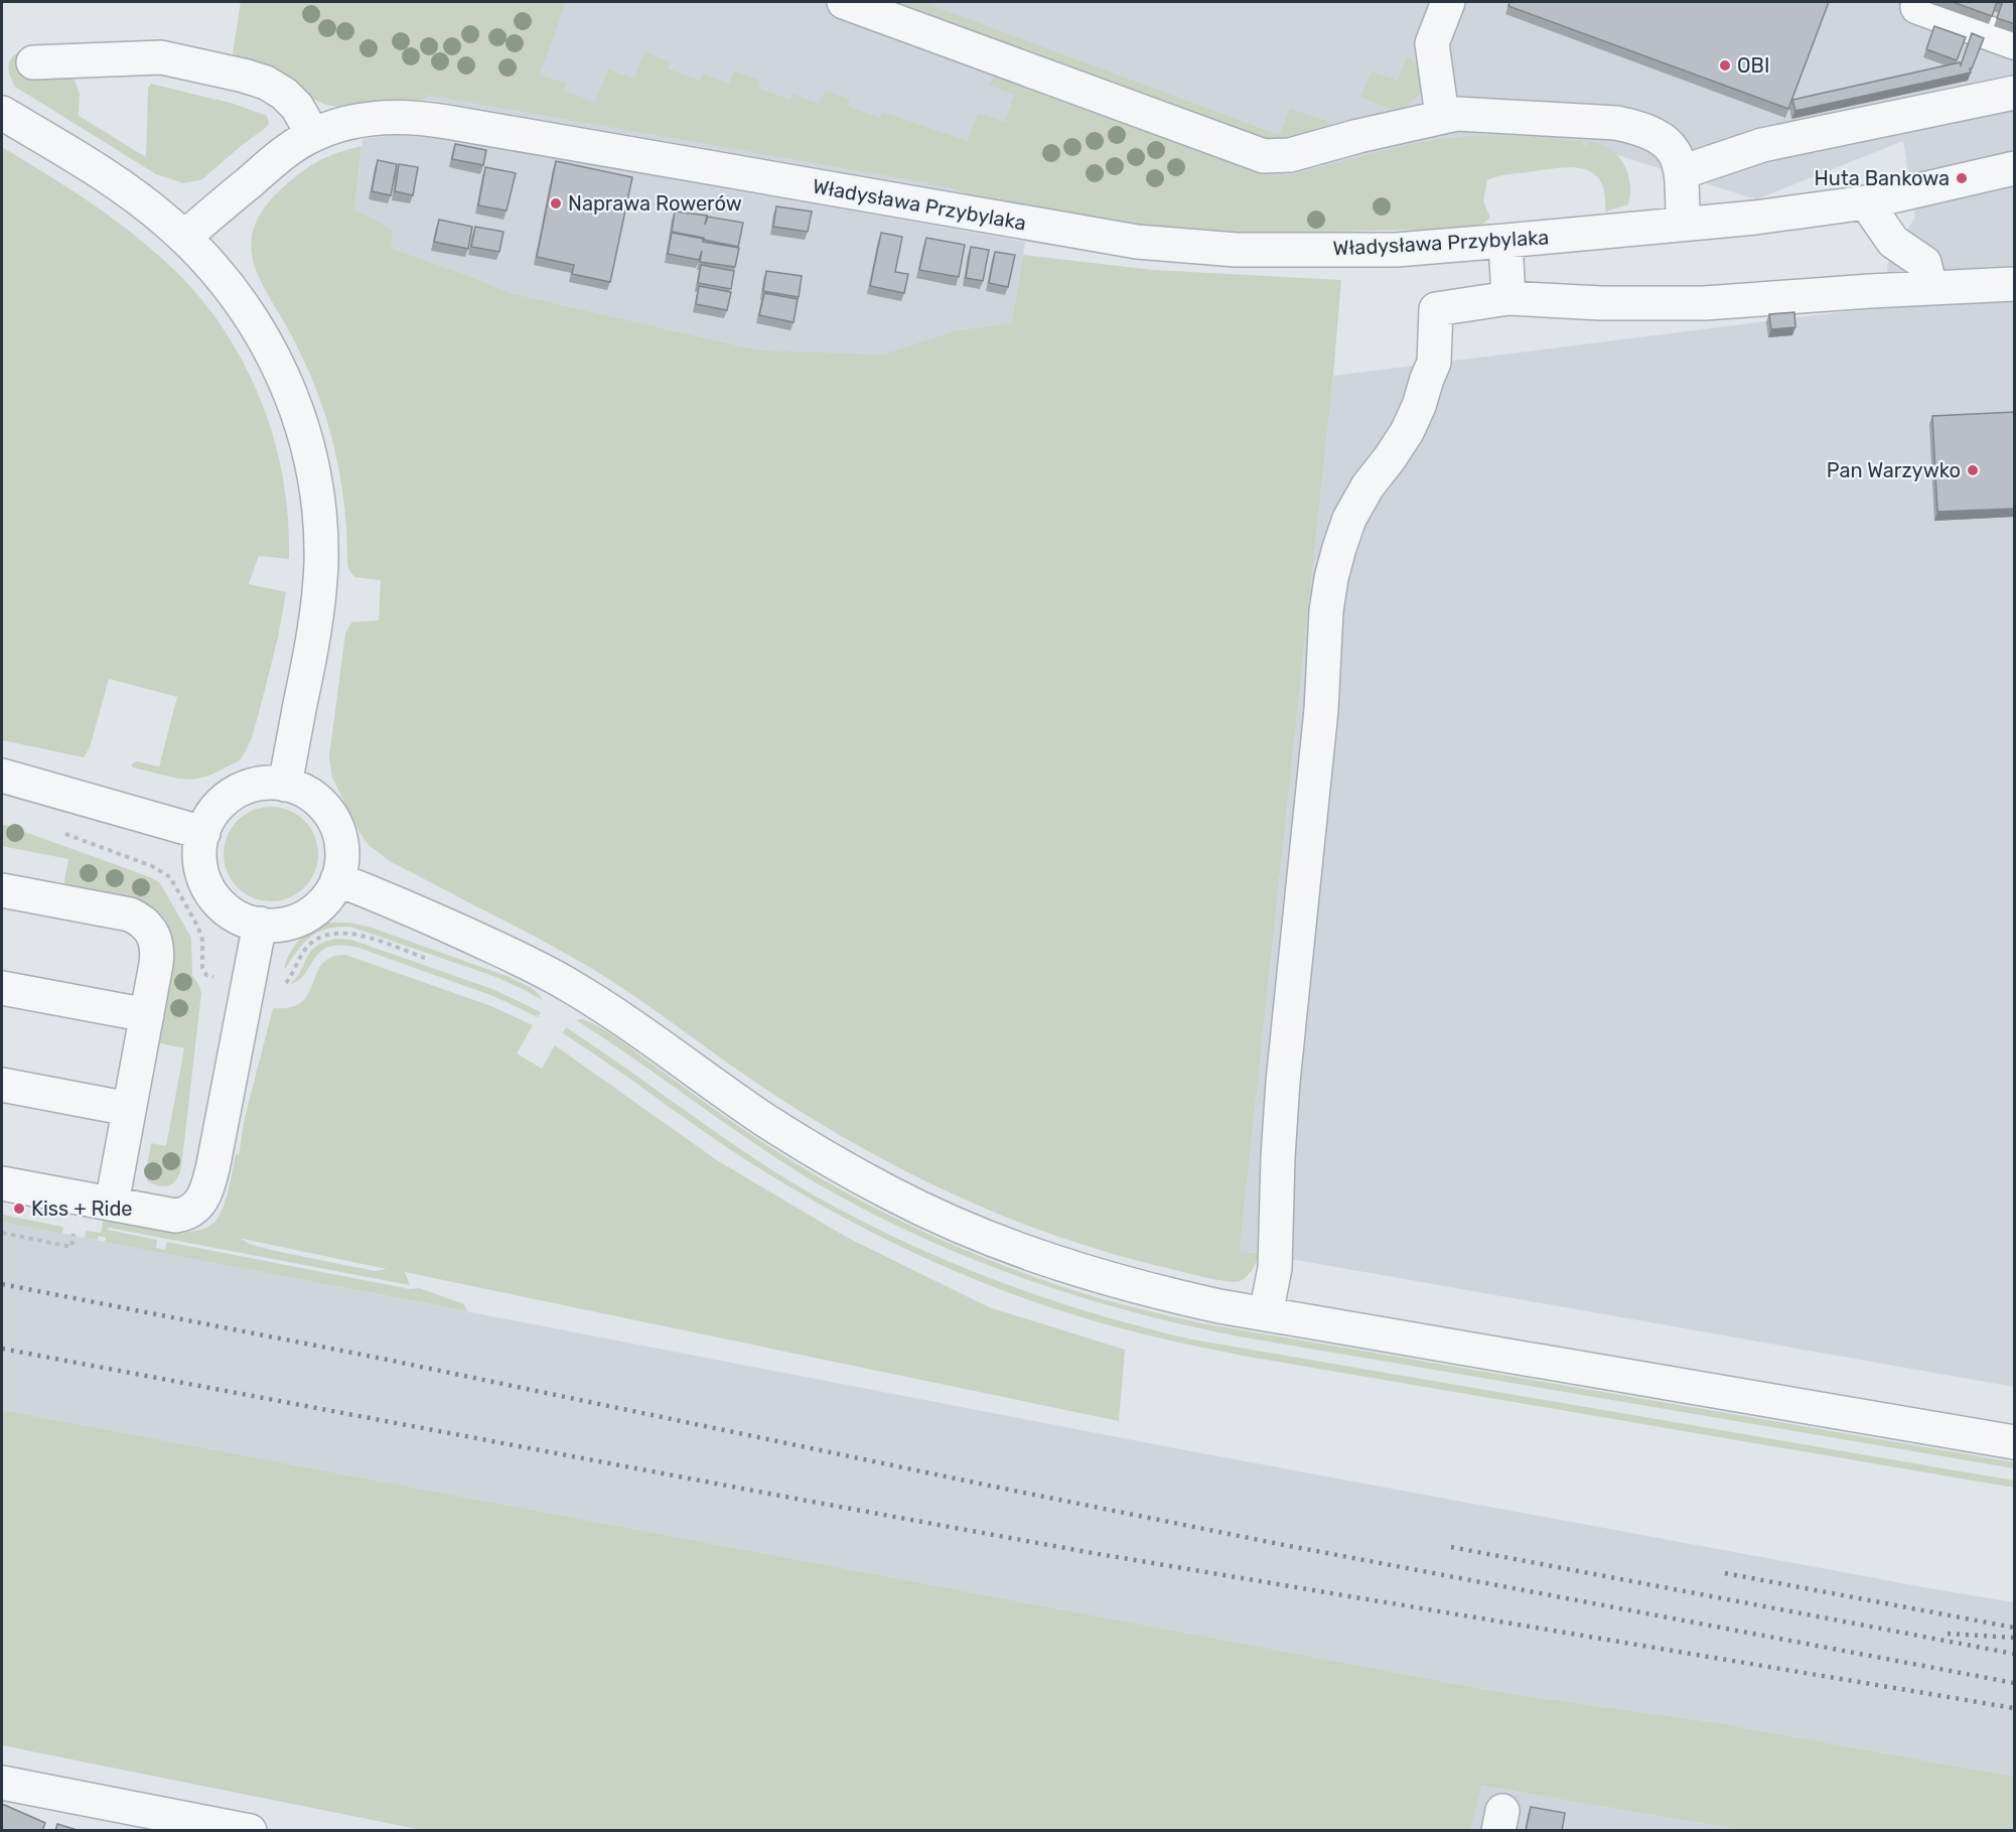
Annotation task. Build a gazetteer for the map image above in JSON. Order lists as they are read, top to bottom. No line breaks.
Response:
{"streets":{"street":["Władysława Przybylaka"]},"places":["OBI","Huta Bankowa","Naprawa Rowerów","Pan Warzywko","Kiss + Ride"]}
